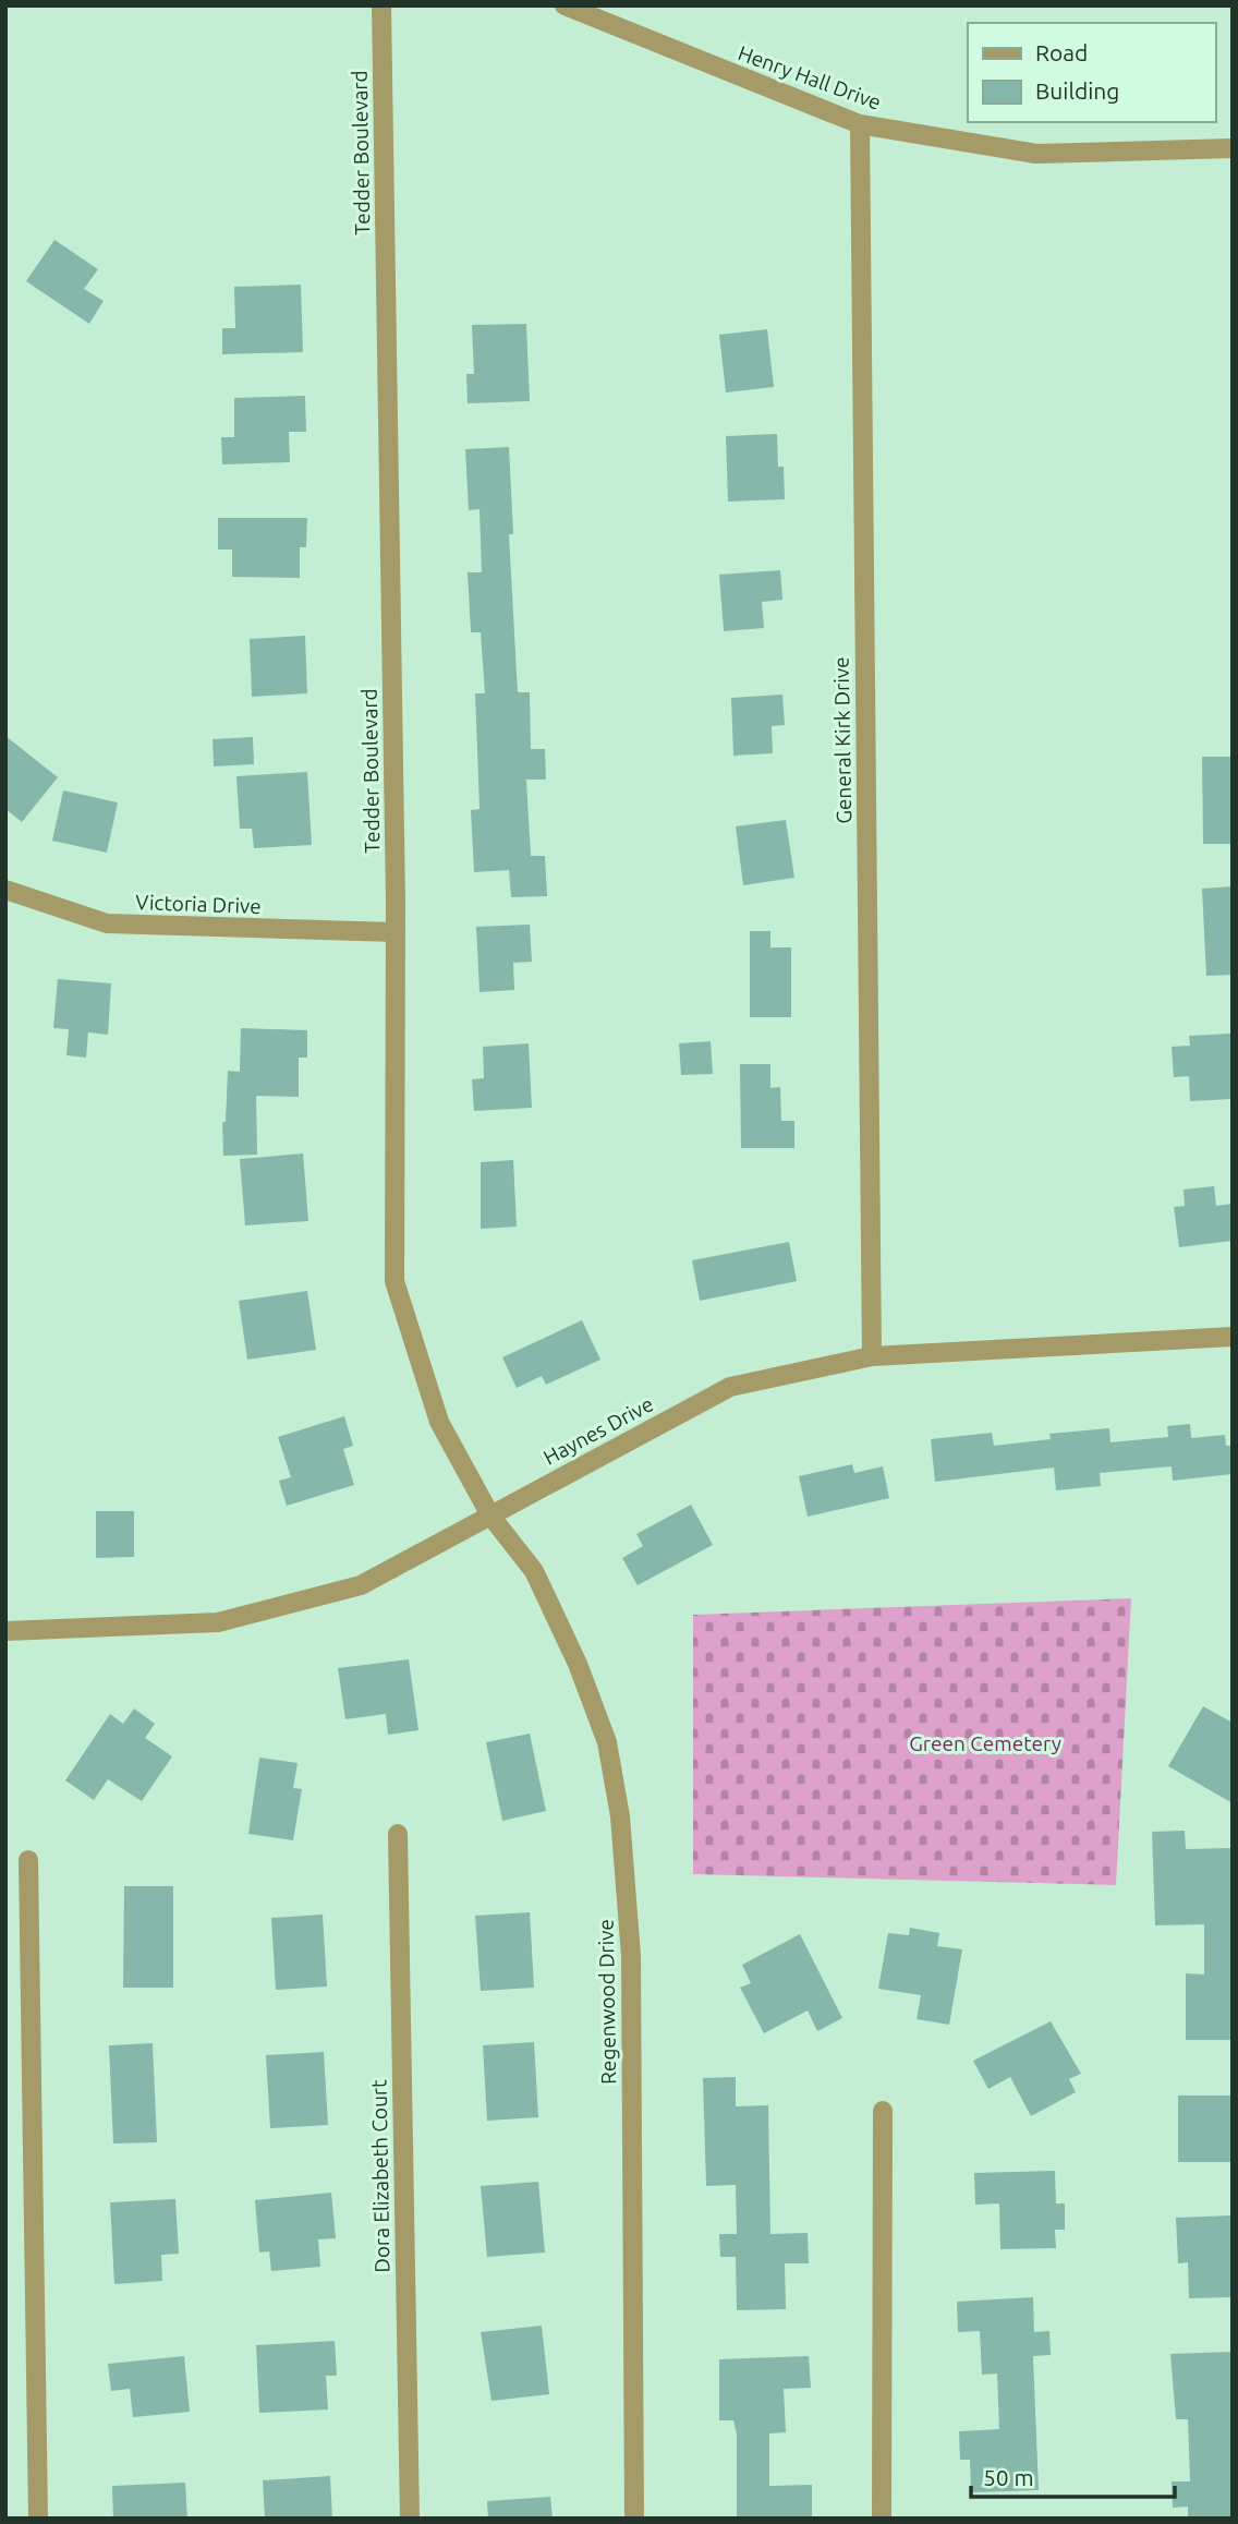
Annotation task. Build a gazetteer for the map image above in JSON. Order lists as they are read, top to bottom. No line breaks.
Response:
{"streets":{"street":["Henry Hall Drive","Tedder Boulevard","General Kirk Drive","Victoria Drive","Haynes Drive","Regenwood Drive","Dora Elizabeth Court"]},"crossings":[["Henry Hall Drive","General Kirk Drive"],["Tedder Boulevard","Victoria Drive"],["Tedder Boulevard","Haynes Drive"],["Tedder Boulevard","Regenwood Drive"],["General Kirk Drive","Haynes Drive"],["Haynes Drive","Regenwood Drive"]],"parks":["Green Cemetery"],"legend":["Road","Building"],"scale_bar":"50 m"}
